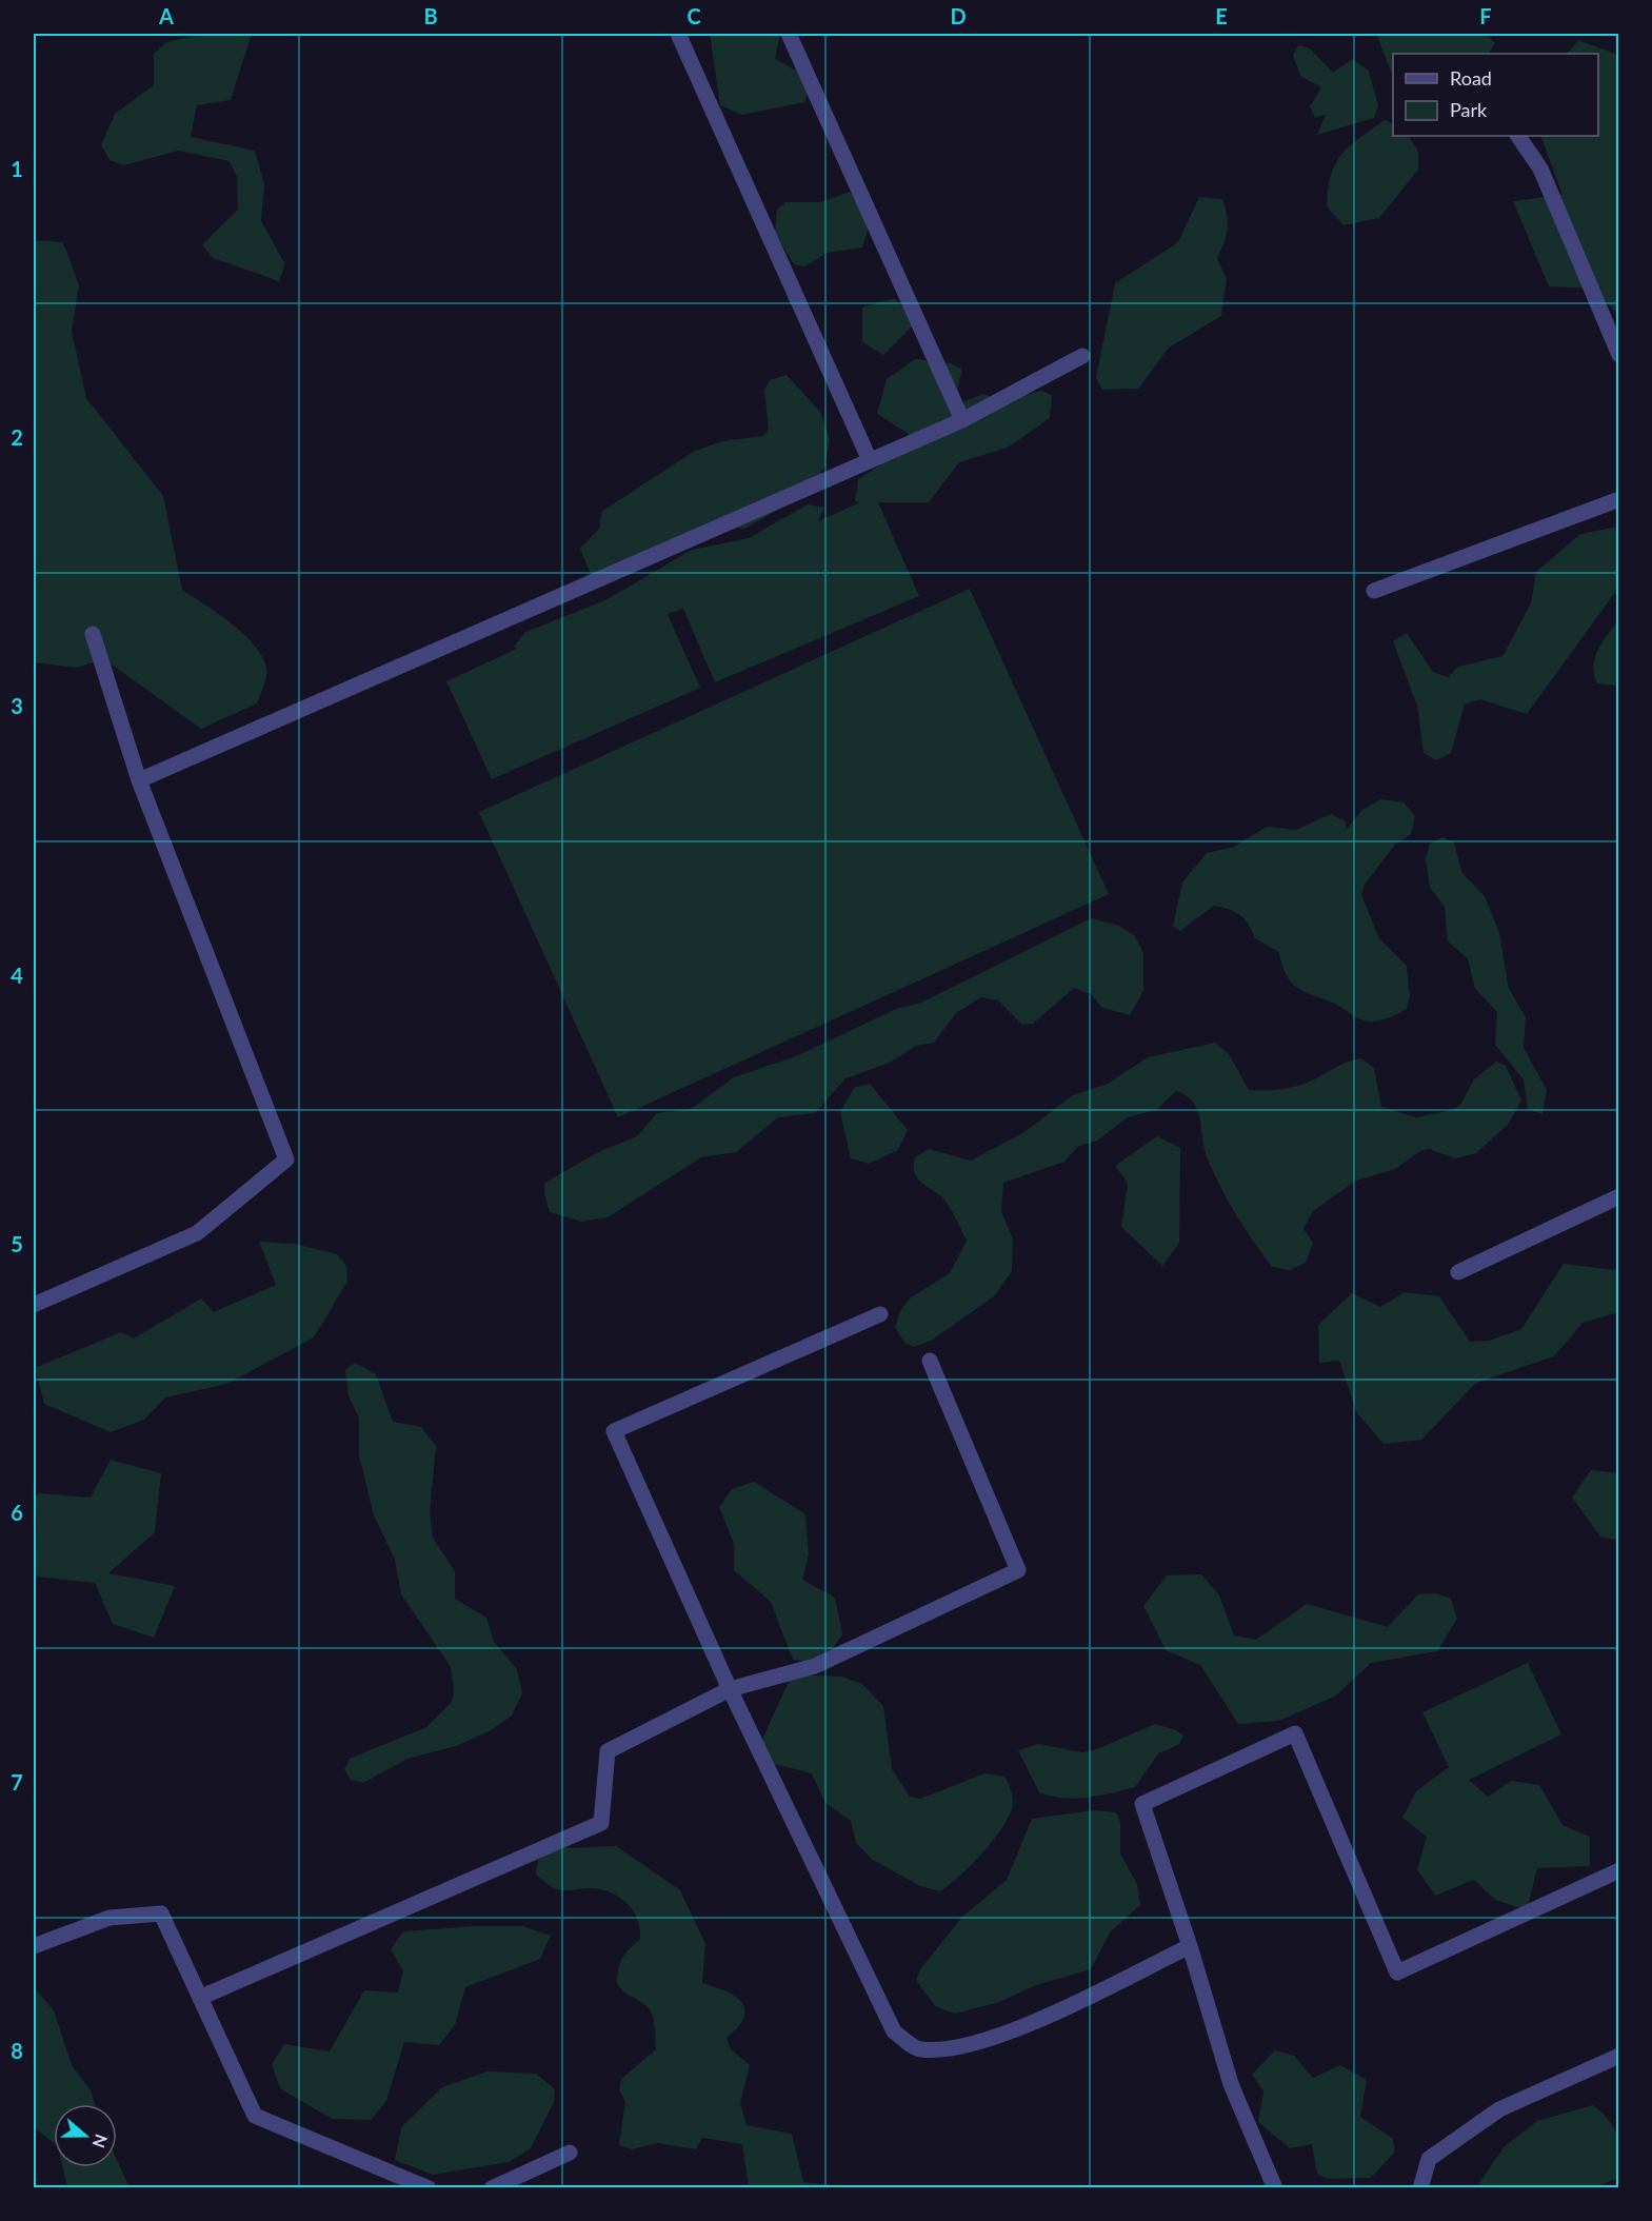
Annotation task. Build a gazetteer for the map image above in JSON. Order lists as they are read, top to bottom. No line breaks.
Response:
{"legend":["Road","Park"],"north":"right","grid":{"columns":["A","B","C","D","E","F"],"rows":["1","2","3","4","5","6","7","8"]}}
